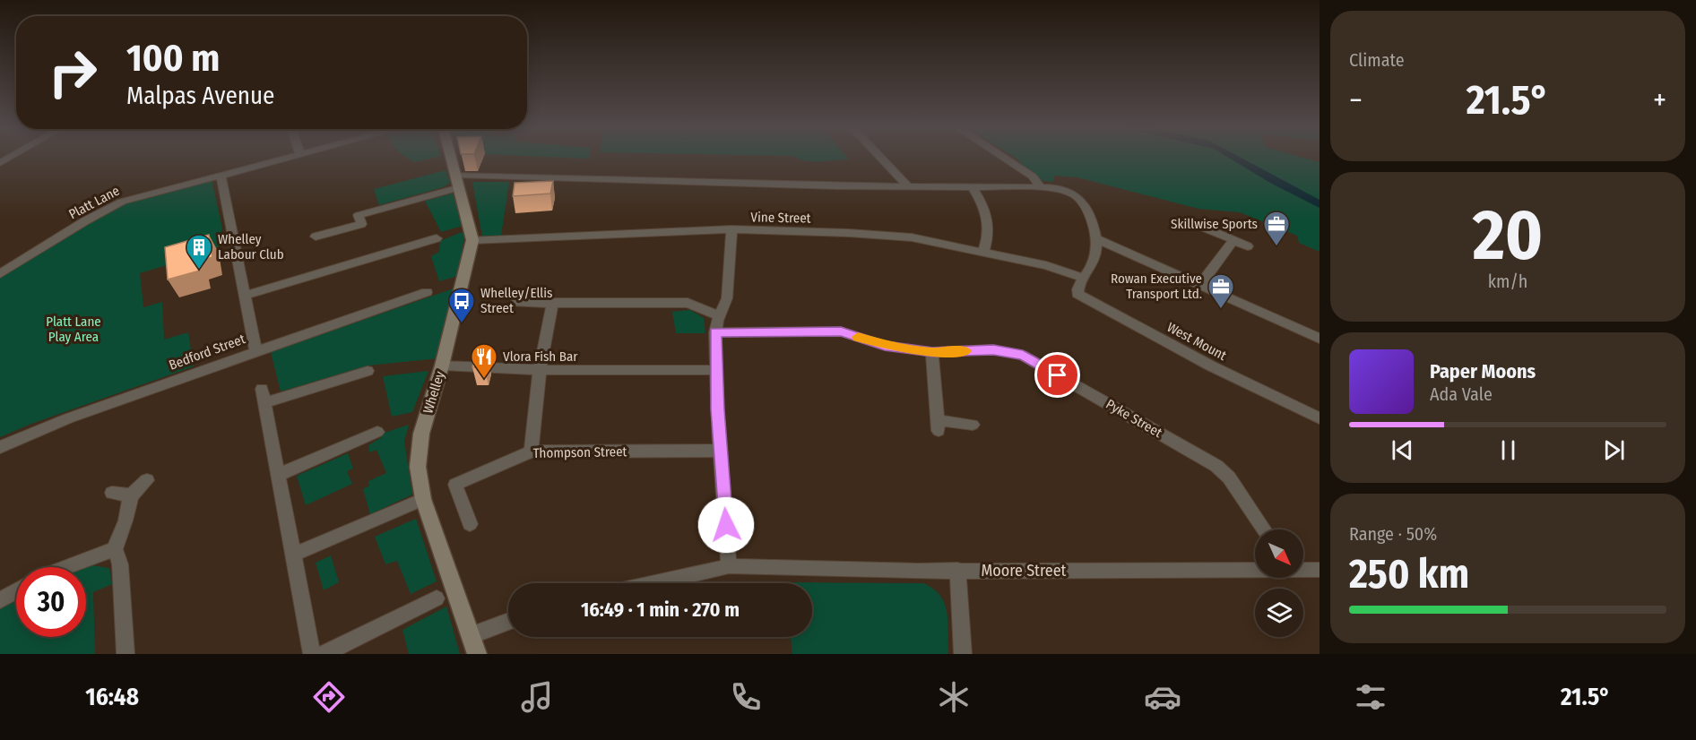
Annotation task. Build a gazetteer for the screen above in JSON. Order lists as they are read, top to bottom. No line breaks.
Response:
{"streets":{"main road":["Whelley"],"street":["Platt Lane","Vine Street","West Mount","Bedford Street","Pyke Street","Thompson Street","Moore Street"]},"crossings":[["Vine Street","West Mount"],["Vine Street","Whelley"]],"parks":["Platt Lane Play Area"],"places":{"office":["Skillwise Sports","Rowan Executive Transport Ltd."],"building":["Whelley Labour Club"],"bus stop":["Whelley/Ellis Street"],"restaurant":["Vlora Fish Bar"]},"north":"bottom right","page":{"tile":["Climate",["20","km/h"],["Range · 50%","250 km"]],"turn":["100 m","Malpas Avenue"],"heat":["−","21.5°","+"],"song":["Paper Moons","Ada Vale"],"limit":"30","trip":"16:49 · 1 min · 270 m","tabs":["16:48","21.5°"]}}
